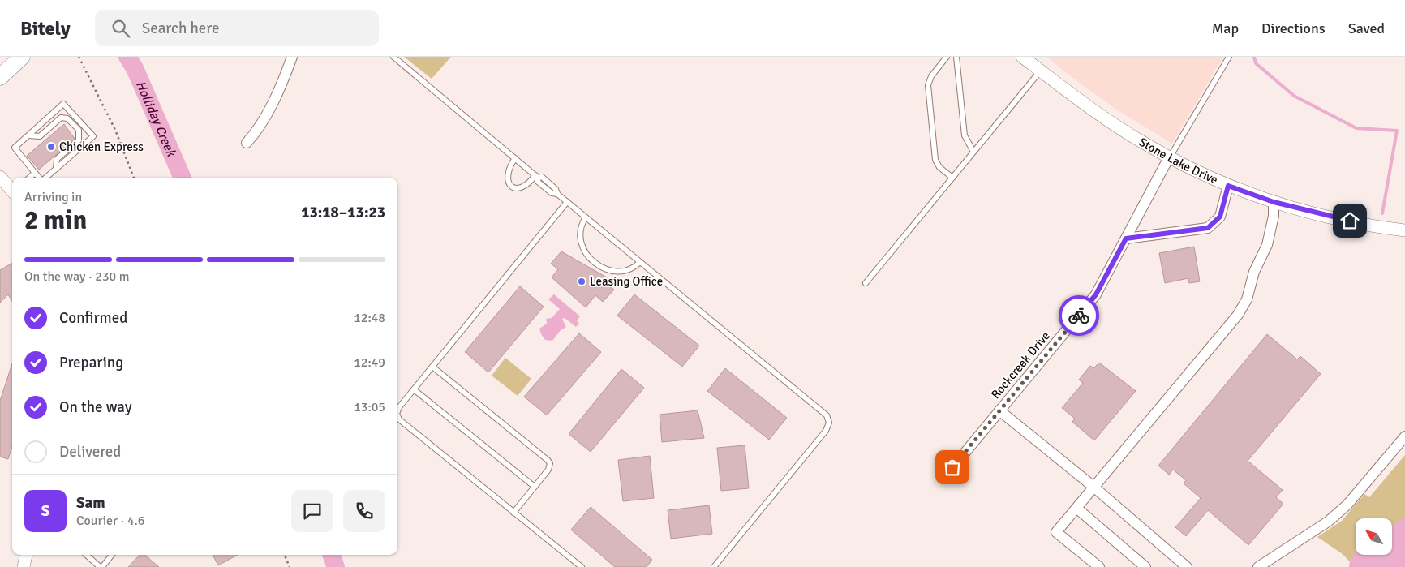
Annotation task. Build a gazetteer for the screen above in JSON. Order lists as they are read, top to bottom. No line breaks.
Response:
{"streets":{"street":["Stone Lake Drive","Rockcreek Drive"]},"crossings":[["Stone Lake Drive","Rockcreek Drive"]],"water":["Holliday Creek"],"places":["Chicken Express","Leasing Office"],"north":"top left","page":{"header":"Bitely","search":"Search here","nav":["Map","Directions","Saved"],"heading":["2 min","Arriving in","13:18–13:23"],"panel":["Sam","Courier · 4.6"],"bar":"On the way · 230 m","list":[["Confirmed","12:48"],["Preparing","12:49"],["On the way","13:05"],"Delivered"],"round":"S"}}
